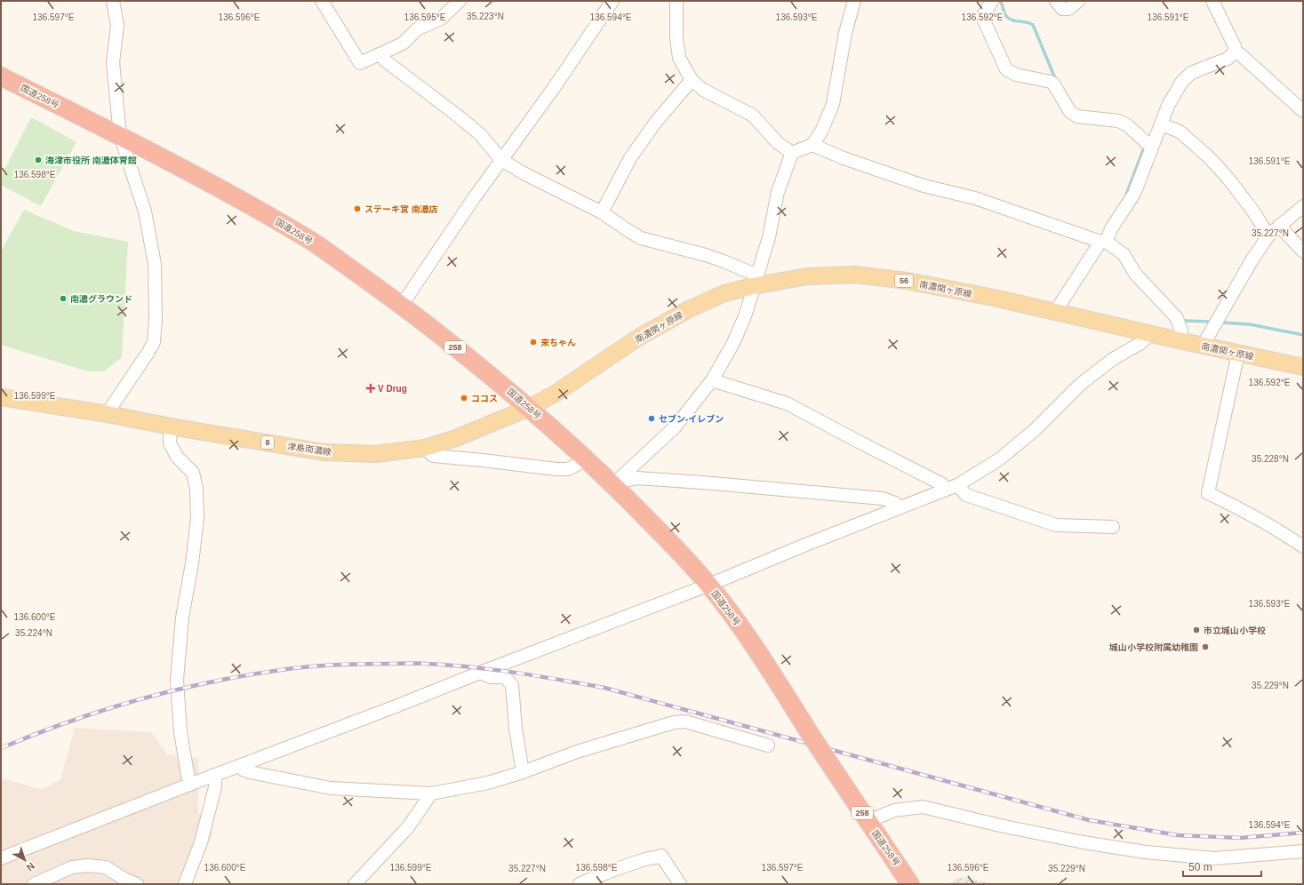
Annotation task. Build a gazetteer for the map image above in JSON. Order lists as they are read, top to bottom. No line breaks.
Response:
{"streets":{"highway":["国道258号","258"],"main road":["56","南濃関ヶ原線","8","津島南濃線"]},"crossings":[["国道258号","南濃関ヶ原線"],["国道258号","津島南濃線"],["南濃関ヶ原線","津島南濃線"]],"places":{"other":["海津市役所 南濃体育館","ステーキ宮 南濃店","南濃グラウンド","来ちゃん","ココス","セブン-イレブン","市立城山小学校","城山小学校附属幼稚園"],"health":["V Drug"]},"scale_bar":"50 m","north":"bottom right","coordinates":["35.223°N","136.597°E","136.596°E","136.595°E","136.594°E","136.593°E","136.592°E","136.591°E","136.598°E","35.227°N","136.599°E","35.228°N","136.600°E","35.224°N","35.229°N"]}
